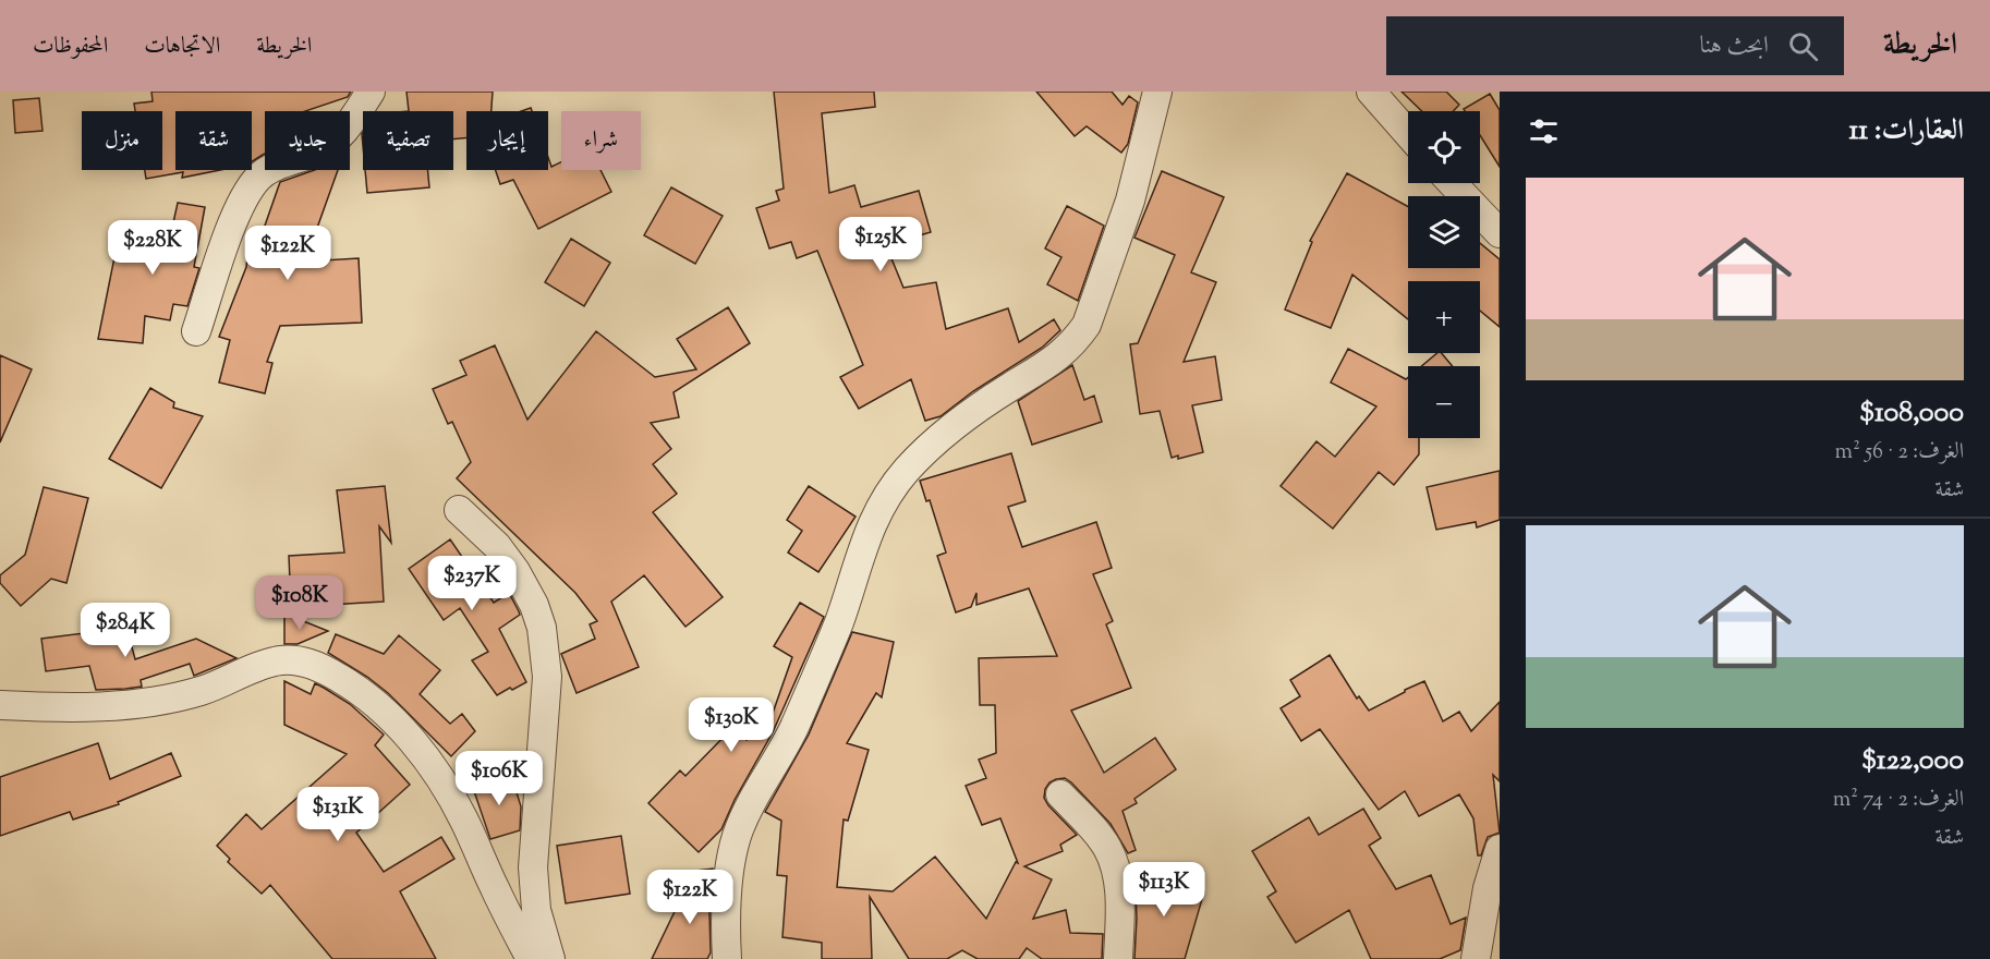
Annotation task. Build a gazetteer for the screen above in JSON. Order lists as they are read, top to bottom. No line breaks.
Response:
{"page":{"header":"الخريطة","search":"ابحث هنا","nav":["الخريطة","الاتجاهات","المحفوظات"],"heading":"العقارات: 11","map_buttons":["+","−"],"chip":["شراء","إيجار","تصفية","جديد","شقة","منزل"],"list":[{"name":"$108,000","note":"الغرف: 2 · 56 m² · شقة"},{"name":"$122,000","note":"الغرف: 2 · 74 m² · شقة"}],"price":["$125K","$228K","$122K","$237K","$108K","$284K","$130K","$106K","$131K","$113K","$122K"]}}
